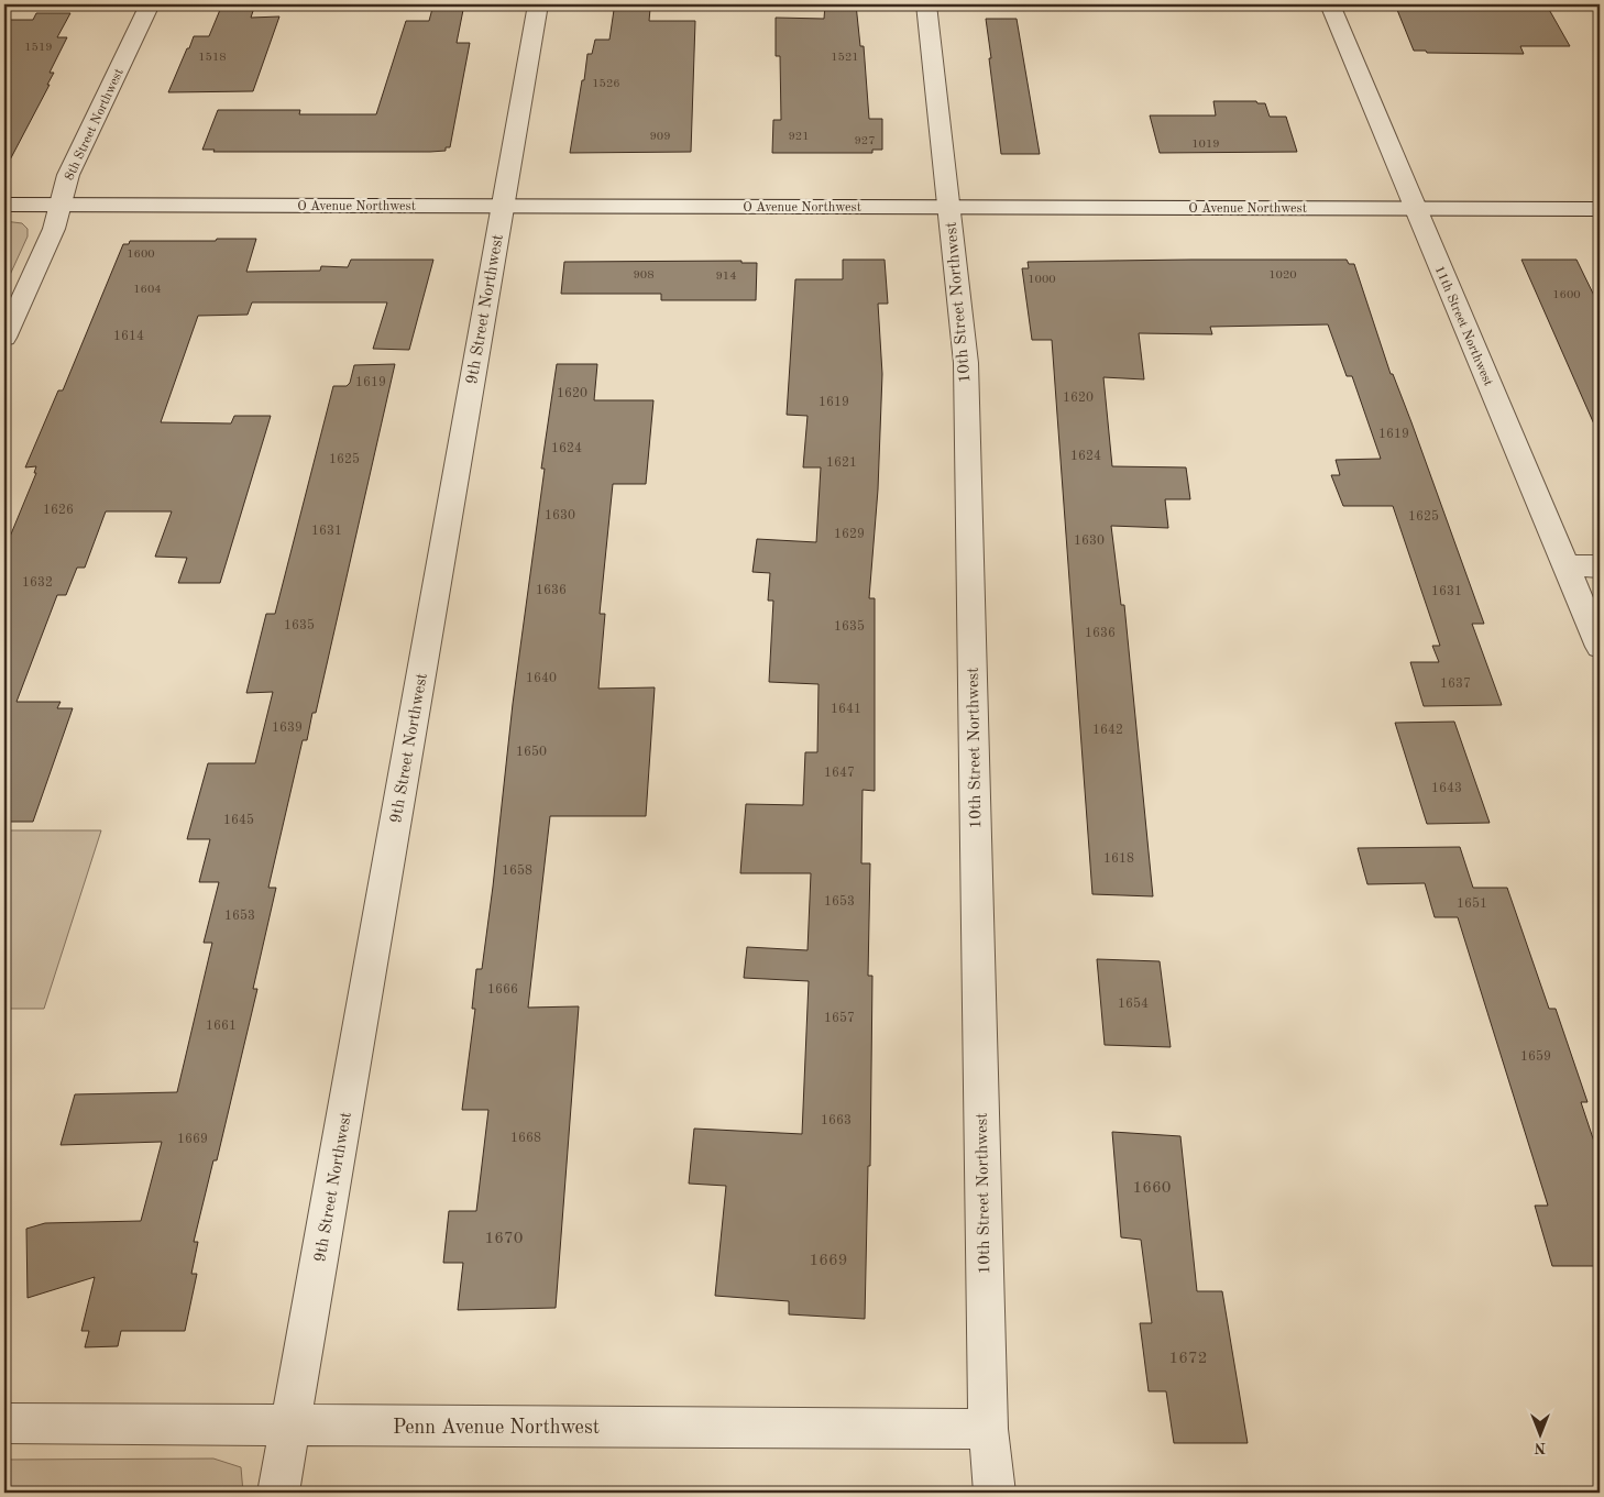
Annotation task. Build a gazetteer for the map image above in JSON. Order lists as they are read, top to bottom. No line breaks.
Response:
{"streets":{"street":["8th Street Northwest","O Avenue Northwest","10th Street Northwest","9th Street Northwest","11th Street Northwest","Penn Avenue Northwest"]},"crossings":[["8th Street Northwest","O Avenue Northwest"],["O Avenue Northwest","10th Street Northwest"],["O Avenue Northwest","9th Street Northwest"],["O Avenue Northwest","11th Street Northwest"],["10th Street Northwest","Penn Avenue Northwest"],["9th Street Northwest","Penn Avenue Northwest"]],"house_numbers":["1519","1518","1521","1526","909","921","927","1019","1600","908","1020","914","1000","1604","1600","1614","1619","1620","1620","1619","1619","1624","1624","1625","1621","1626","1630","1625","1631","1629","1630","1632","1636","1631","1635","1635","1636","1640","1637","1641","1639","1642","1650","1647","1643","1645","1618","1658","1653","1651","1653","1666","1654","1657","1661","1659","1663","1668","1669","1660","1670","1669","1672"],"north":"bottom"}
